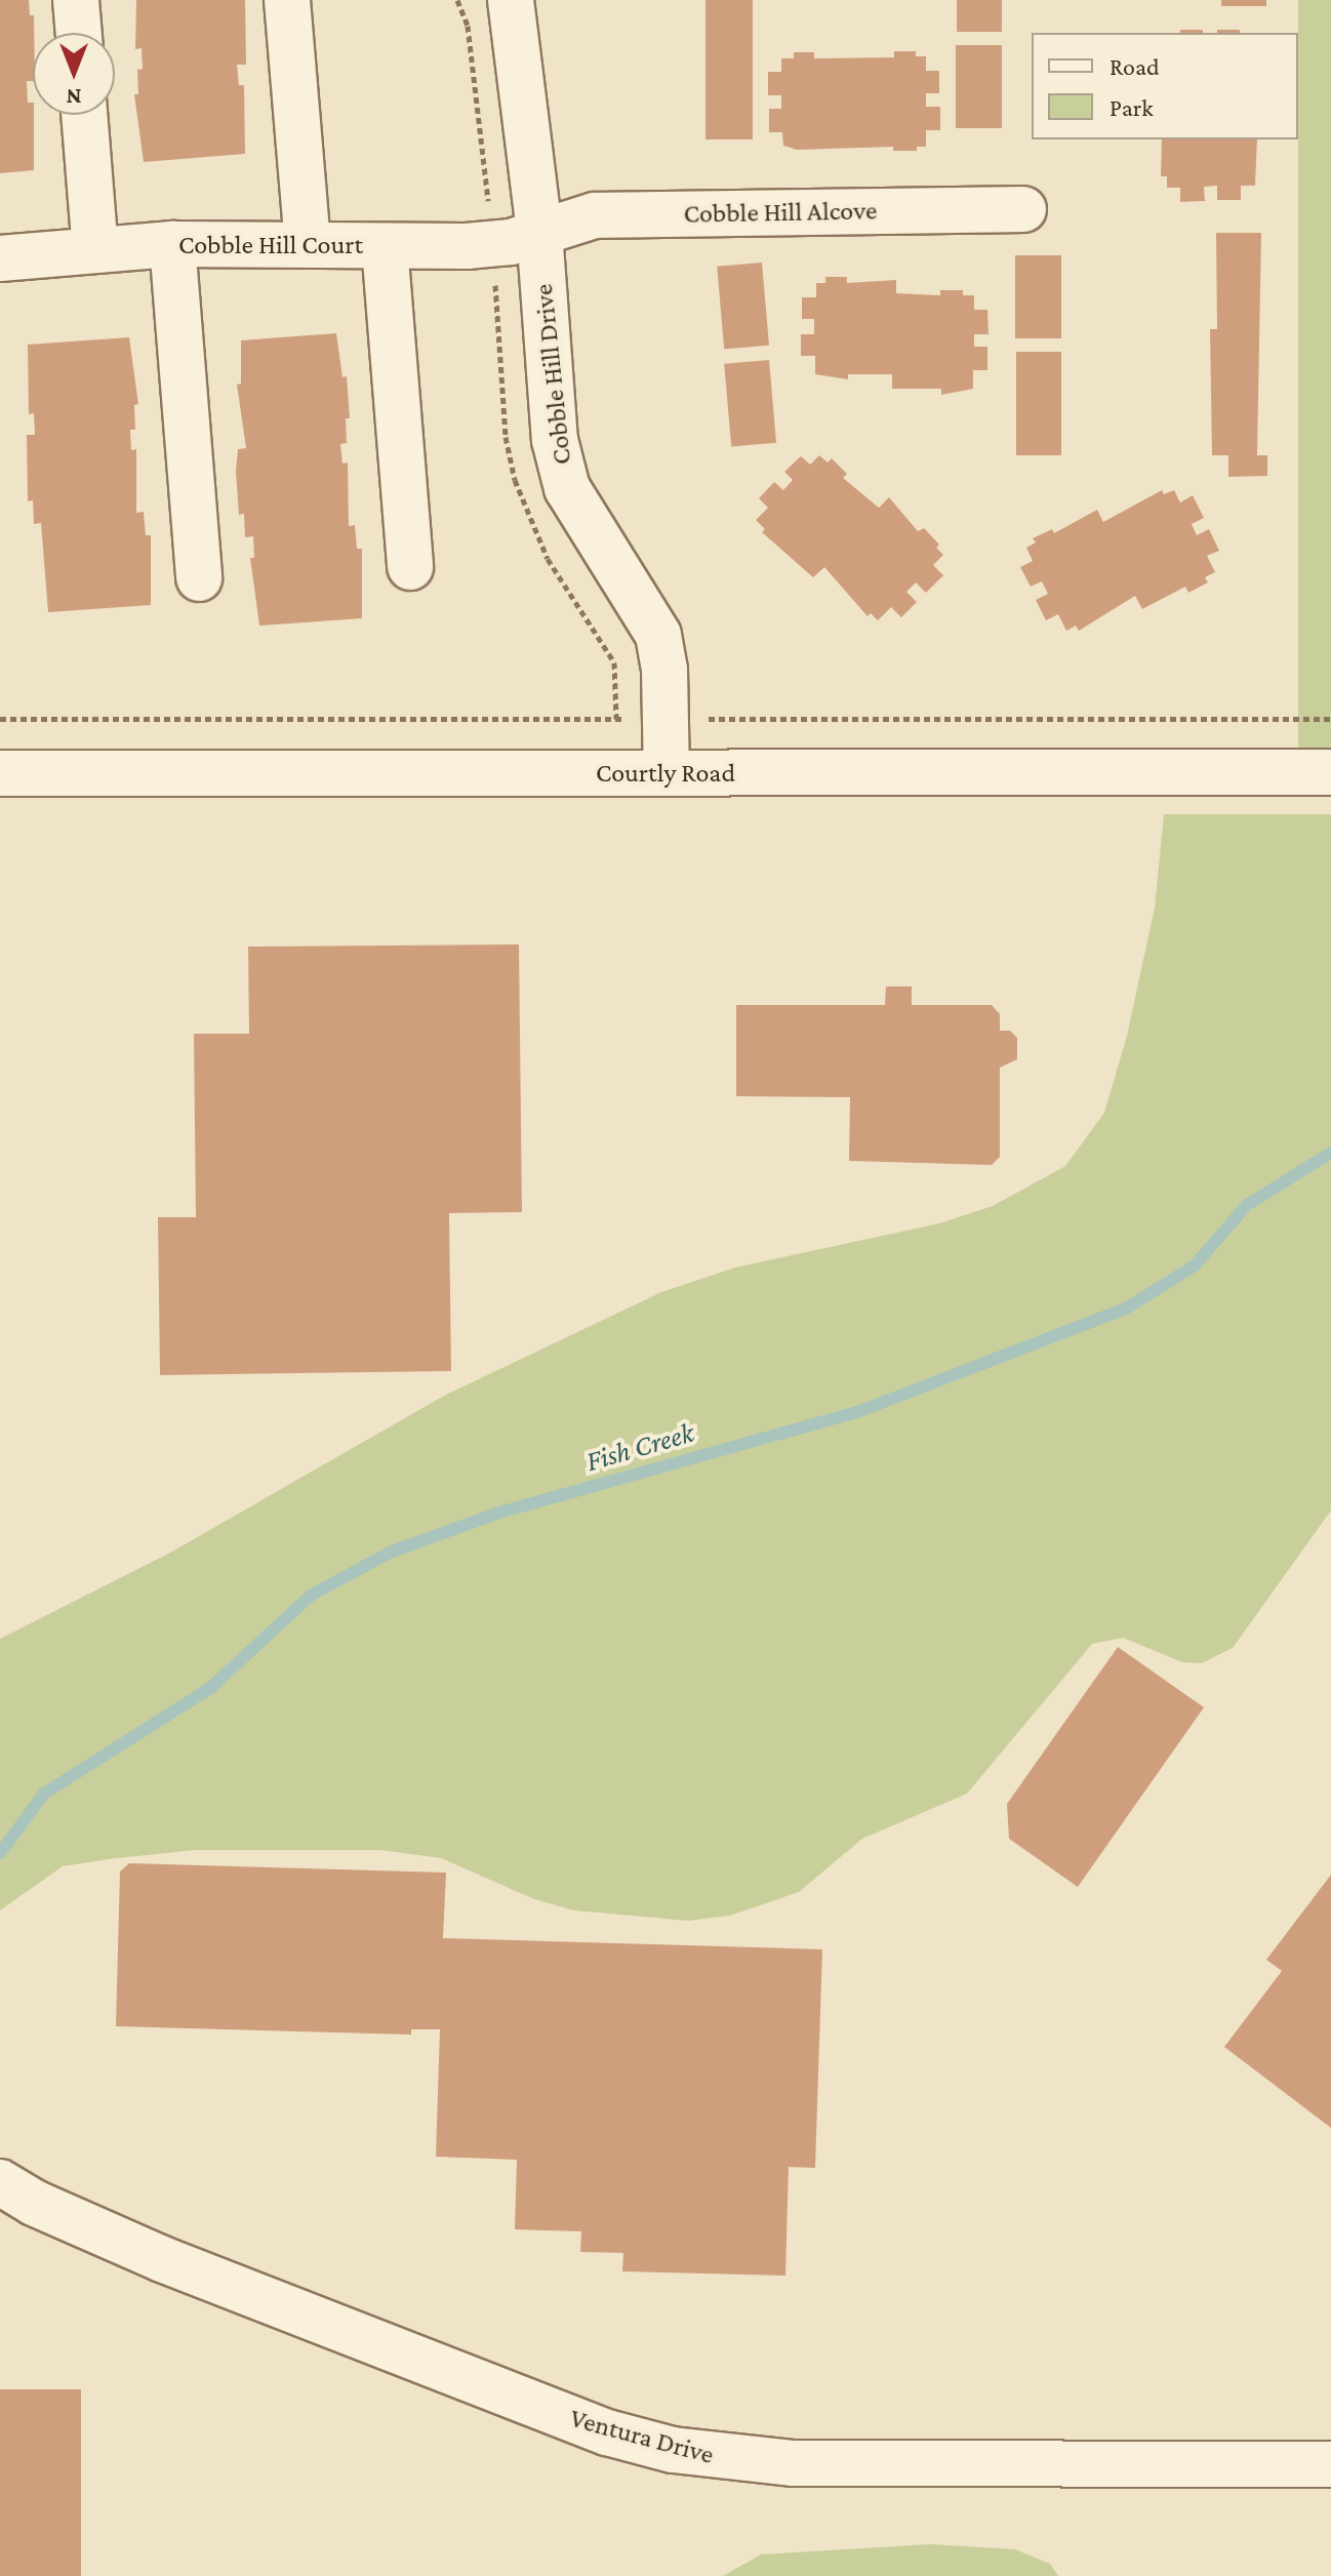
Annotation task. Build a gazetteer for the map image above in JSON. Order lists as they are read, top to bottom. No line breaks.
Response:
{"streets":{"street":["Cobble Hill Alcove","Cobble Hill Court","Cobble Hill Drive","Courtly Road","Ventura Drive"]},"crossings":[["Cobble Hill Alcove","Cobble Hill Court"],["Cobble Hill Alcove","Cobble Hill Drive"],["Cobble Hill Court","Cobble Hill Drive"],["Cobble Hill Drive","Courtly Road"]],"water":["Fish Creek"],"legend":["Road","Park"],"north":"bottom"}
